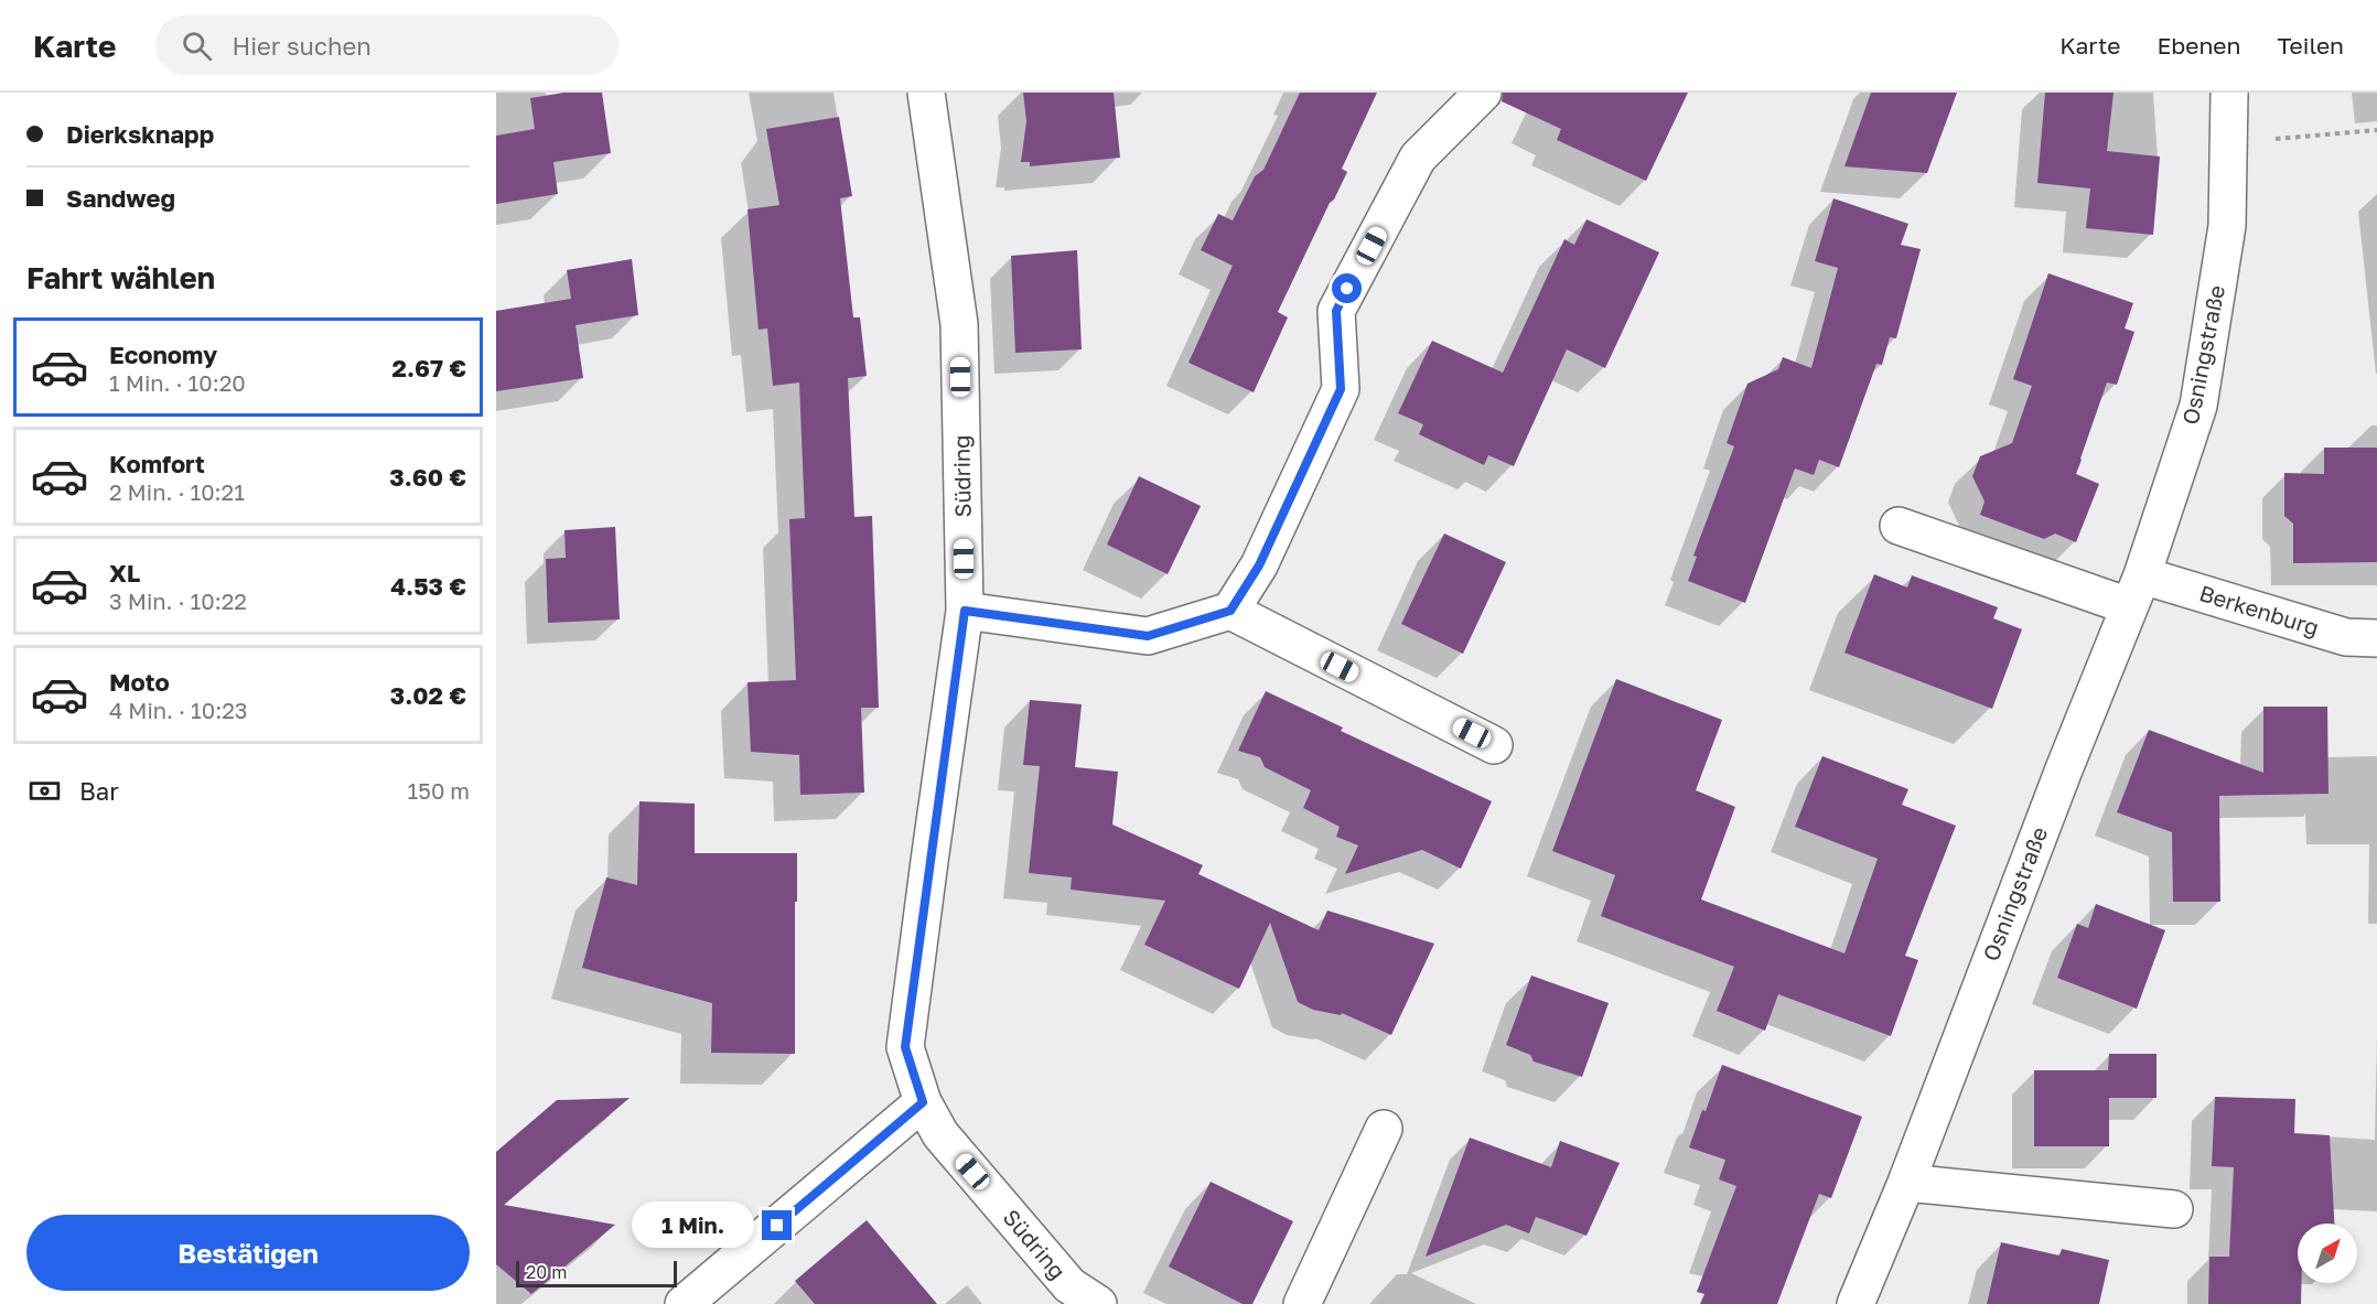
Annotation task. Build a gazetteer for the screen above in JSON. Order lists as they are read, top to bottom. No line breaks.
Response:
{"streets":{"street":["Osningstraße","Südring","Berkenburg"]},"crossings":[["Osningstraße","Berkenburg"]],"scale_bar":"20 m","north":"top right","page":{"header":"Karte","search":"Hier suchen","nav":["Karte","Ebenen","Teilen"],"banner":["Dierksknapp","Sandweg"],"heading":"Fahrt wählen","list":[{"name":"Economy","note":"1 Min. · 10:20","value":"2.67 €"},{"name":"Komfort","note":"2 Min. · 10:21","value":"3.60 €"},{"name":"XL","note":"3 Min. · 10:22","value":"4.53 €"},{"name":"Moto","note":"4 Min. · 10:23","value":"3.02 €"}],"pay":["Bar","150 m"],"buttons":"Bestätigen","bubble":"1 Min.","scale":"20 m"}}
